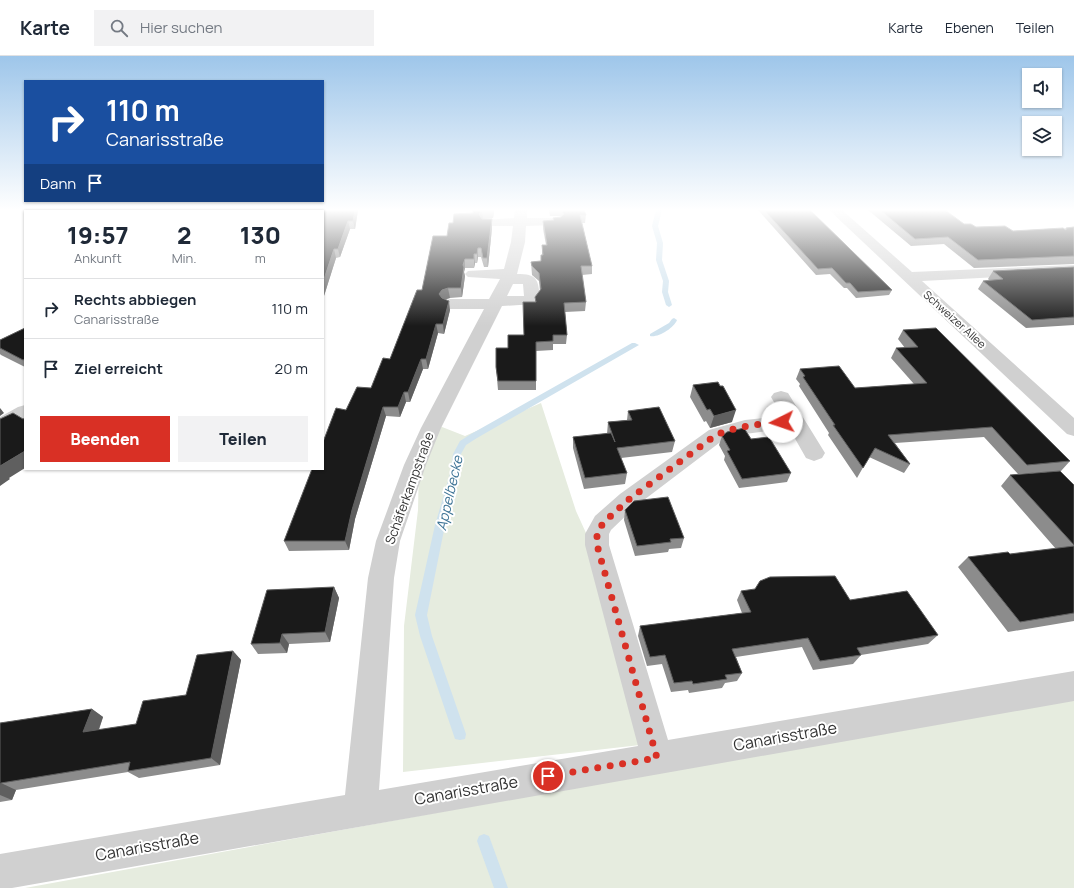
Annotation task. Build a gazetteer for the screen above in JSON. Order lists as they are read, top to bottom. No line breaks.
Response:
{"streets":{"street":["Schweizer Allee","Schäferkampstraße","Canarisstraße"]},"crossings":[["Schäferkampstraße","Canarisstraße"]],"water":["Appelbecke"],"page":{"header":"Karte","search":"Hier suchen","nav":["Karte","Ebenen","Teilen"],"turn":["110 m","Canarisstraße"],"then":"Dann","eta":["19:57","Ankunft","2","Min.","130","m"],"list":[{"name":"Rechts abbiegen","note":"Canarisstraße","value":"110 m"},{"name":"Ziel erreicht","value":"20 m"}],"buttons":["Beenden","Teilen"]}}
